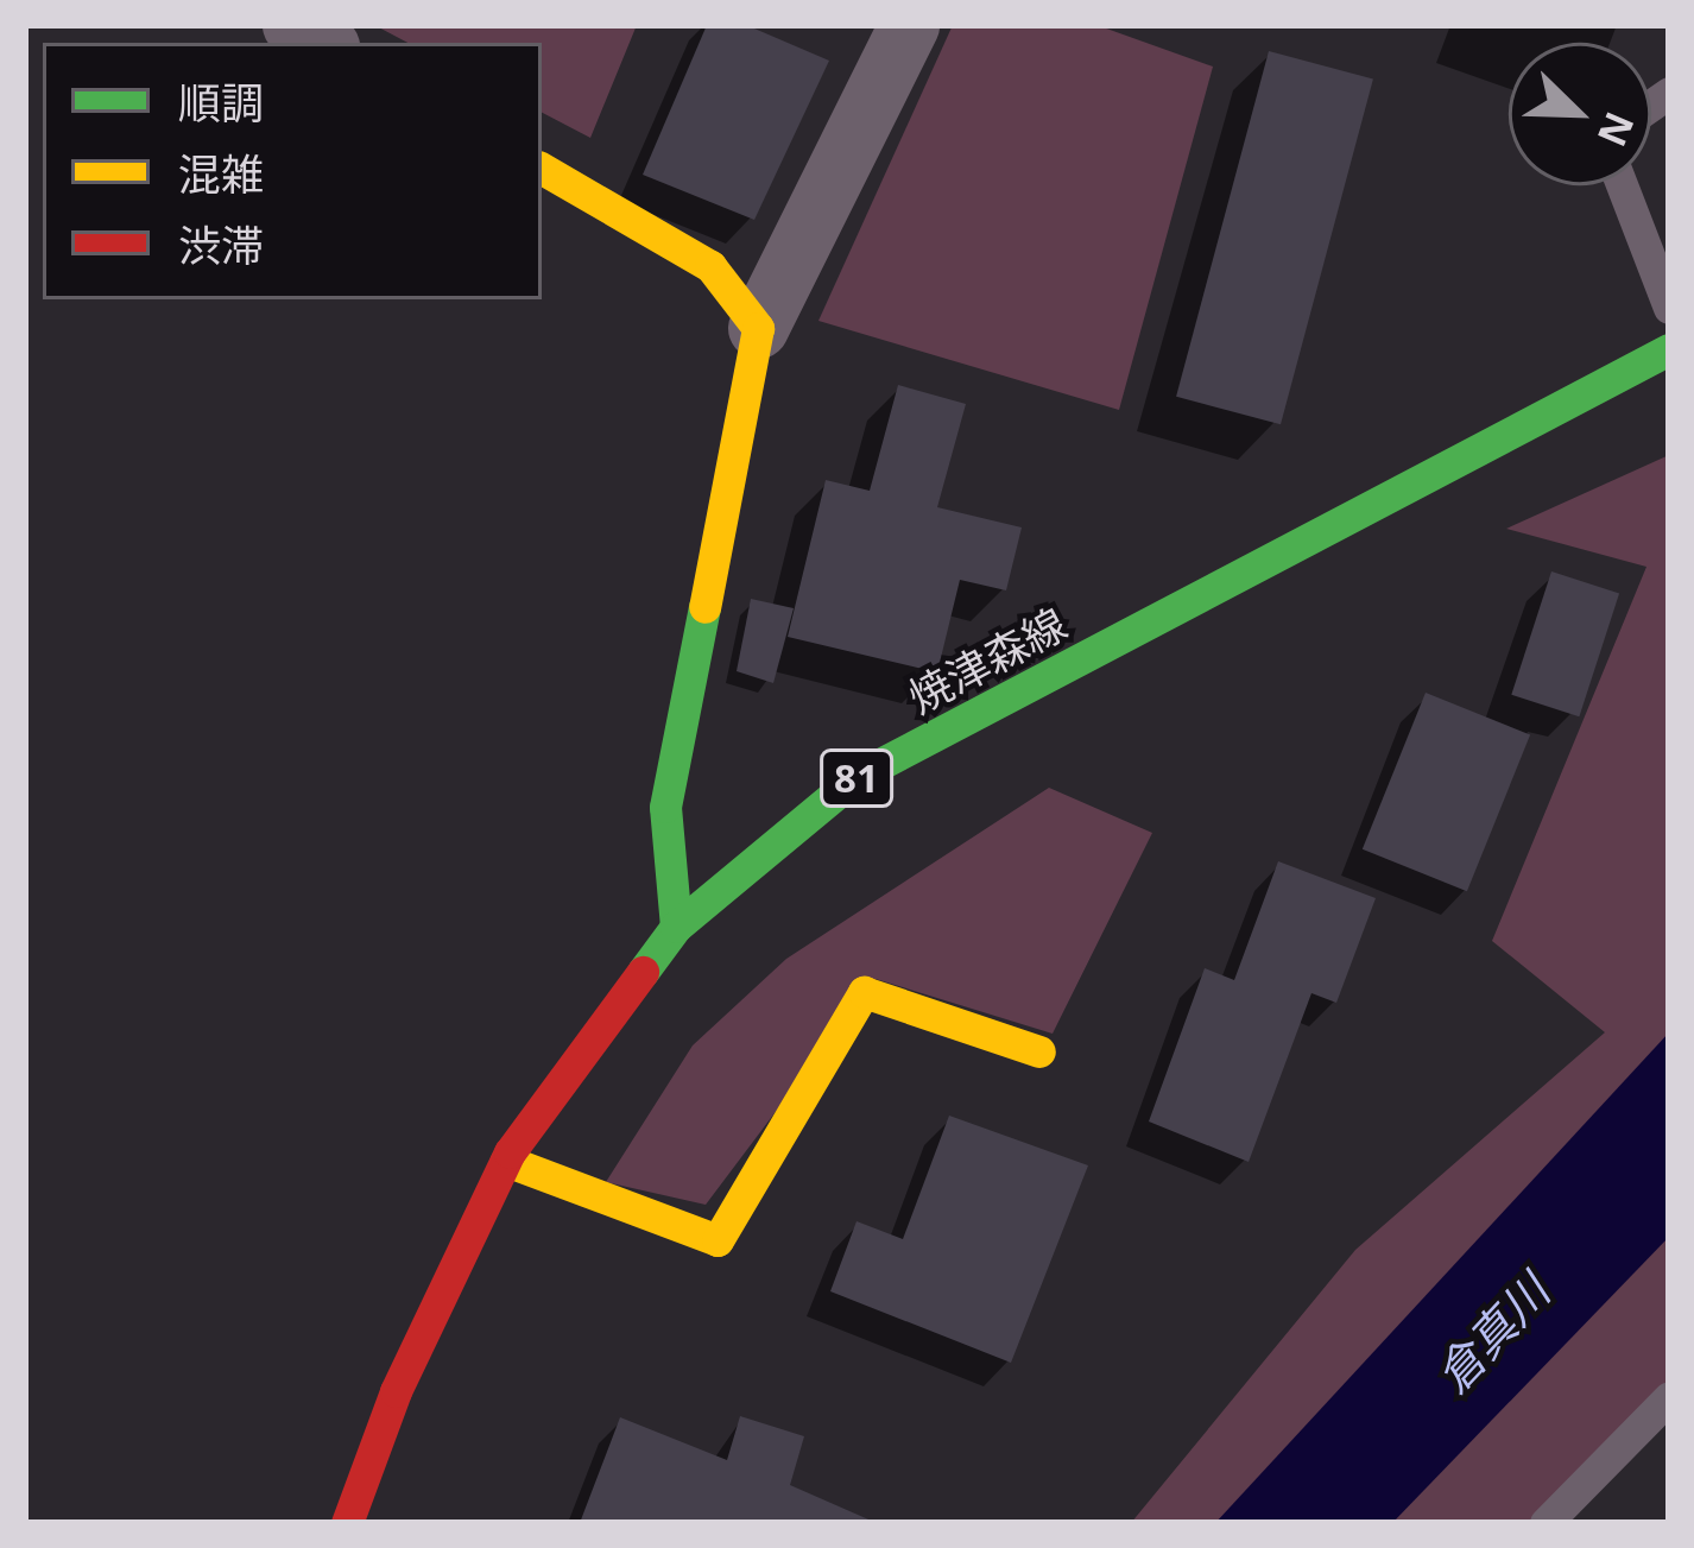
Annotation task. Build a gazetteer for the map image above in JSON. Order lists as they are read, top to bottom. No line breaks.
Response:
{"streets":{"main road":["焼津森線","81"]},"water":["倉真川"],"legend":["順調","混雑","渋滞"],"north":"bottom right"}
